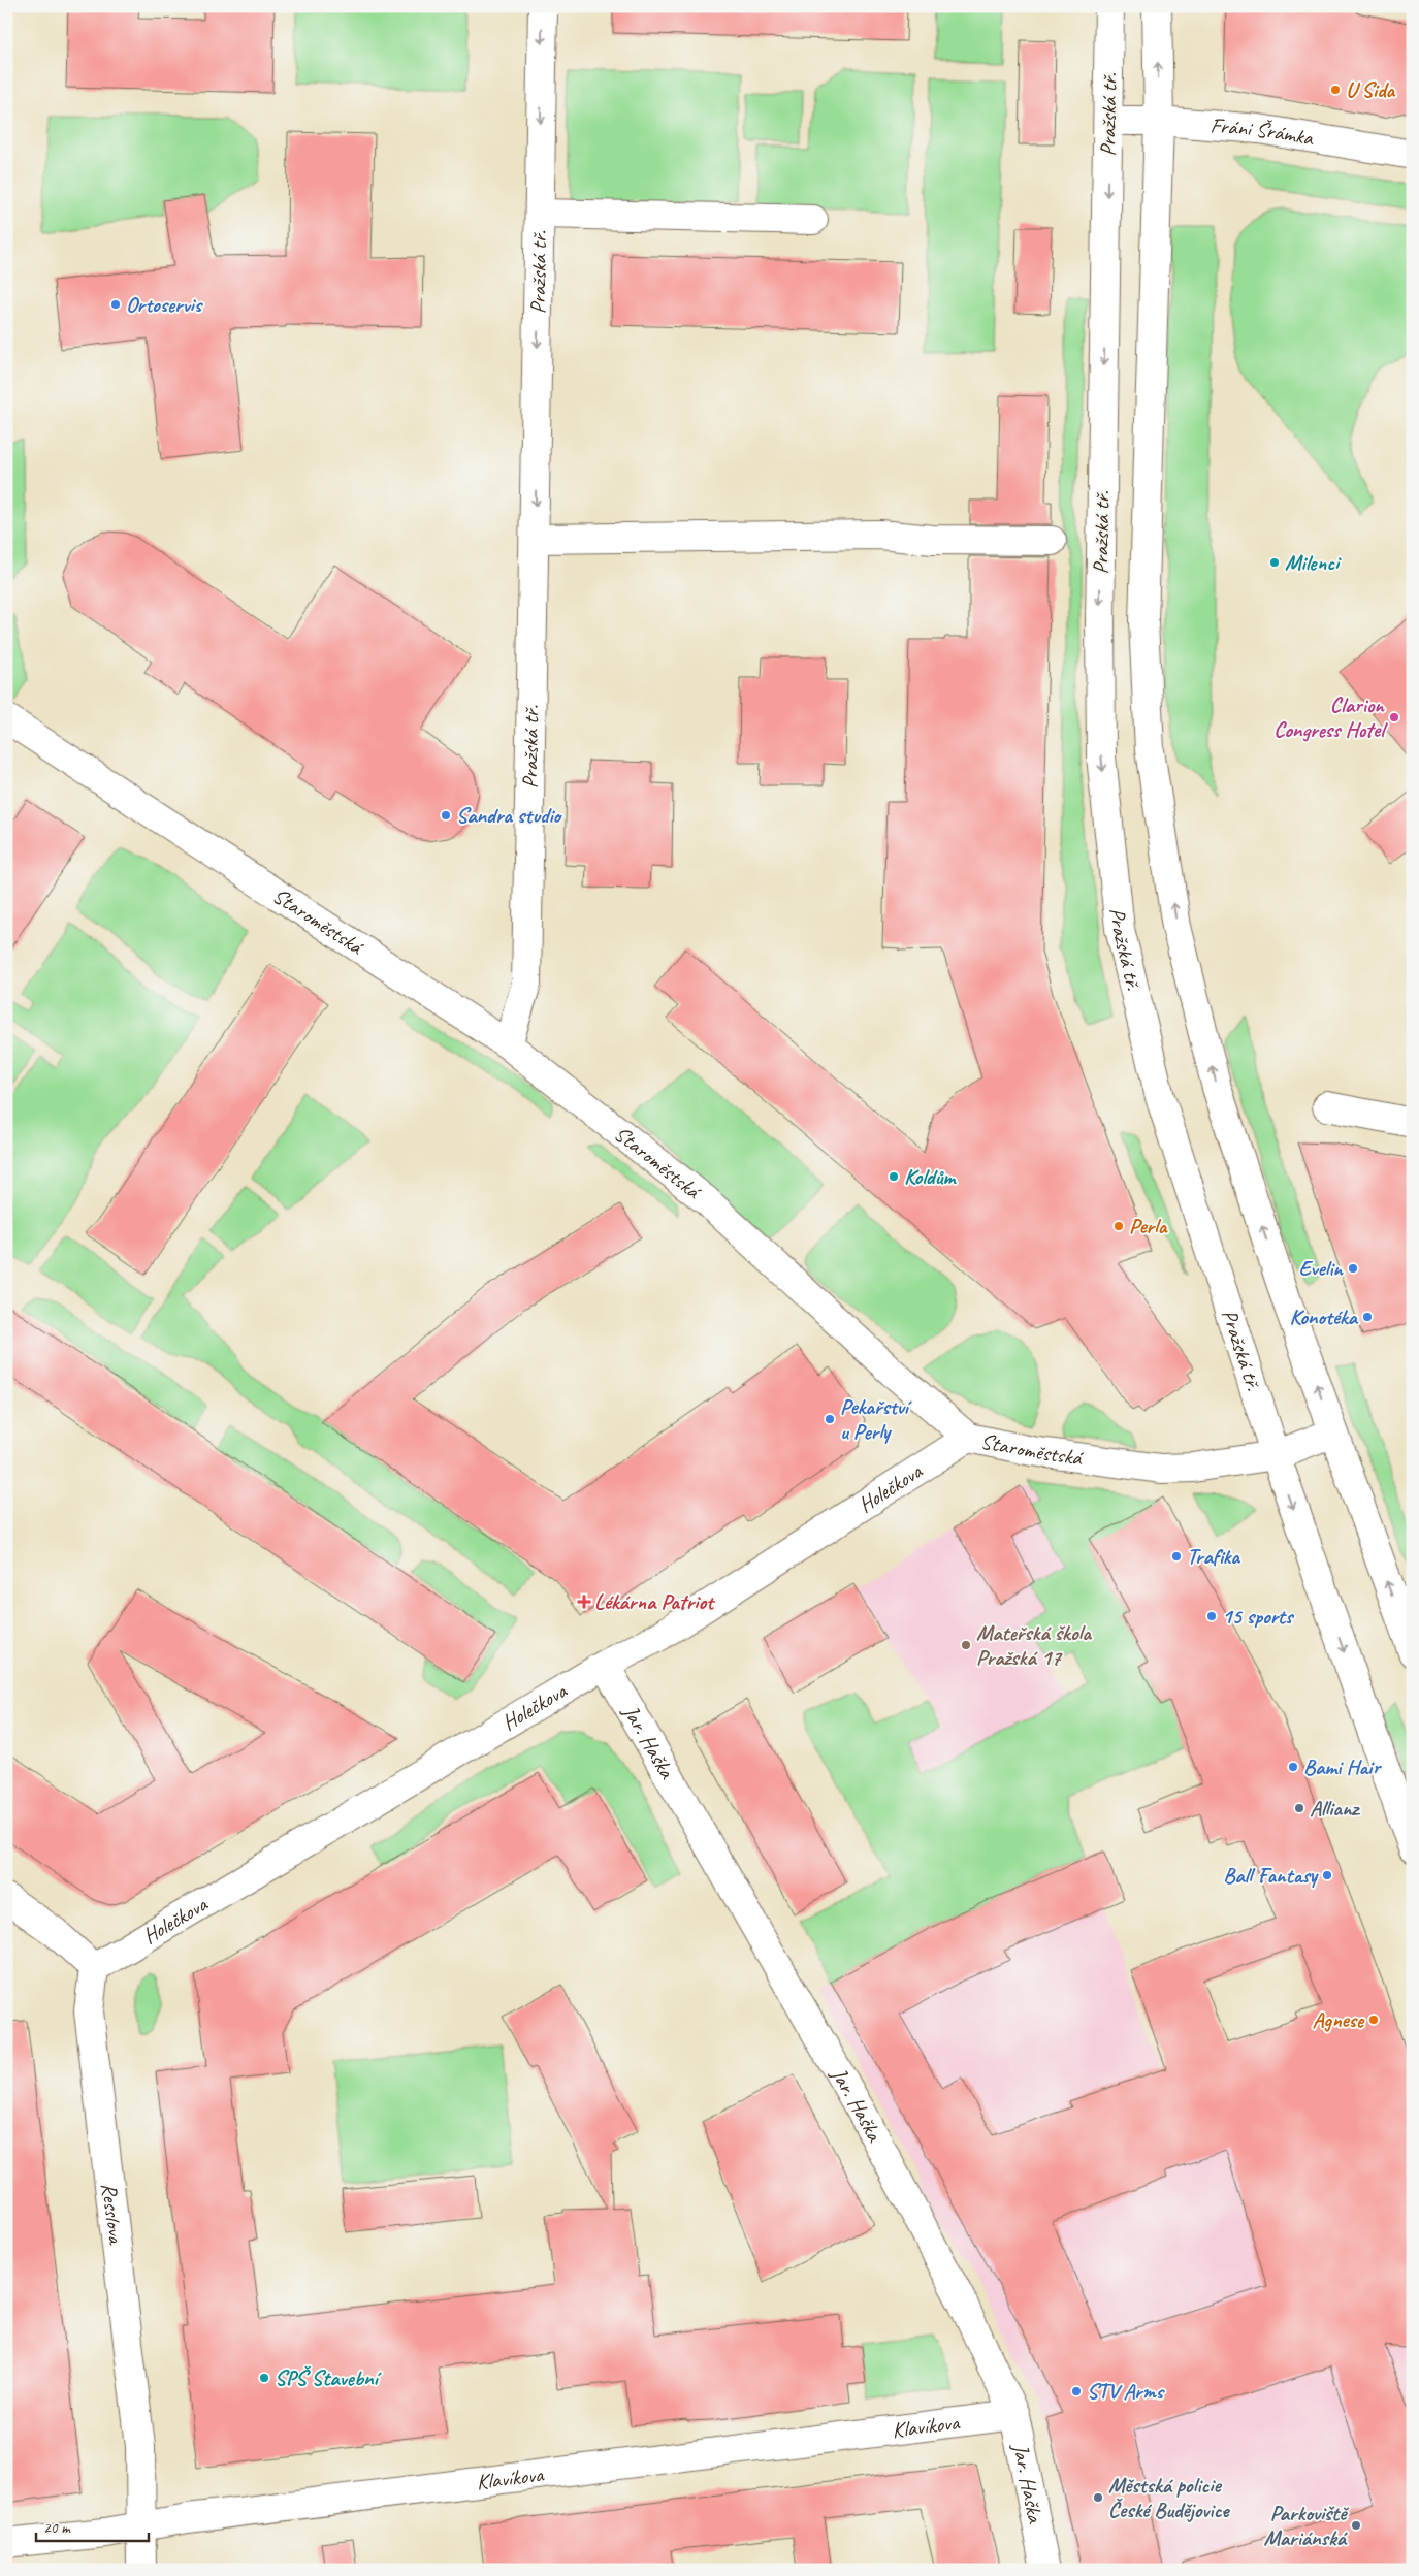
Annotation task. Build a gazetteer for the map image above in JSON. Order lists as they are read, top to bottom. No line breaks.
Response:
{"streets":{"street":["Pražská tř.","Fráni Šrámka","Staroměstská","Holečkova","Jar. Haška","Resslova","Klavíkova"]},"crossings":[["Pražská tř.","Fráni Šrámka"],["Pražská tř.","Staroměstská"],["Staroměstská","Holečkova"],["Holečkova","Jar. Haška"],["Holečkova","Resslova"],["Jar. Haška","Klavíkova"],["Resslova","Klavíkova"]],"places":{"other":["U Sida","Ortoservis","Milenci","Clarion Congress Hotel","Sandra studio","Koldům","Perla","Evelin","Konotéka","Pekařství u Perly","Trafika","15 sports","Mateřská škola Pražská 17","Bami Hair","Allianz","Ball Fantasy","Agnese","SPŠ Stavební","STV Arms","Městská policie České Budějovice","Parkoviště Mariánská"],"health":["Lékárna Patriot"]},"scale_bar":"20 m"}
